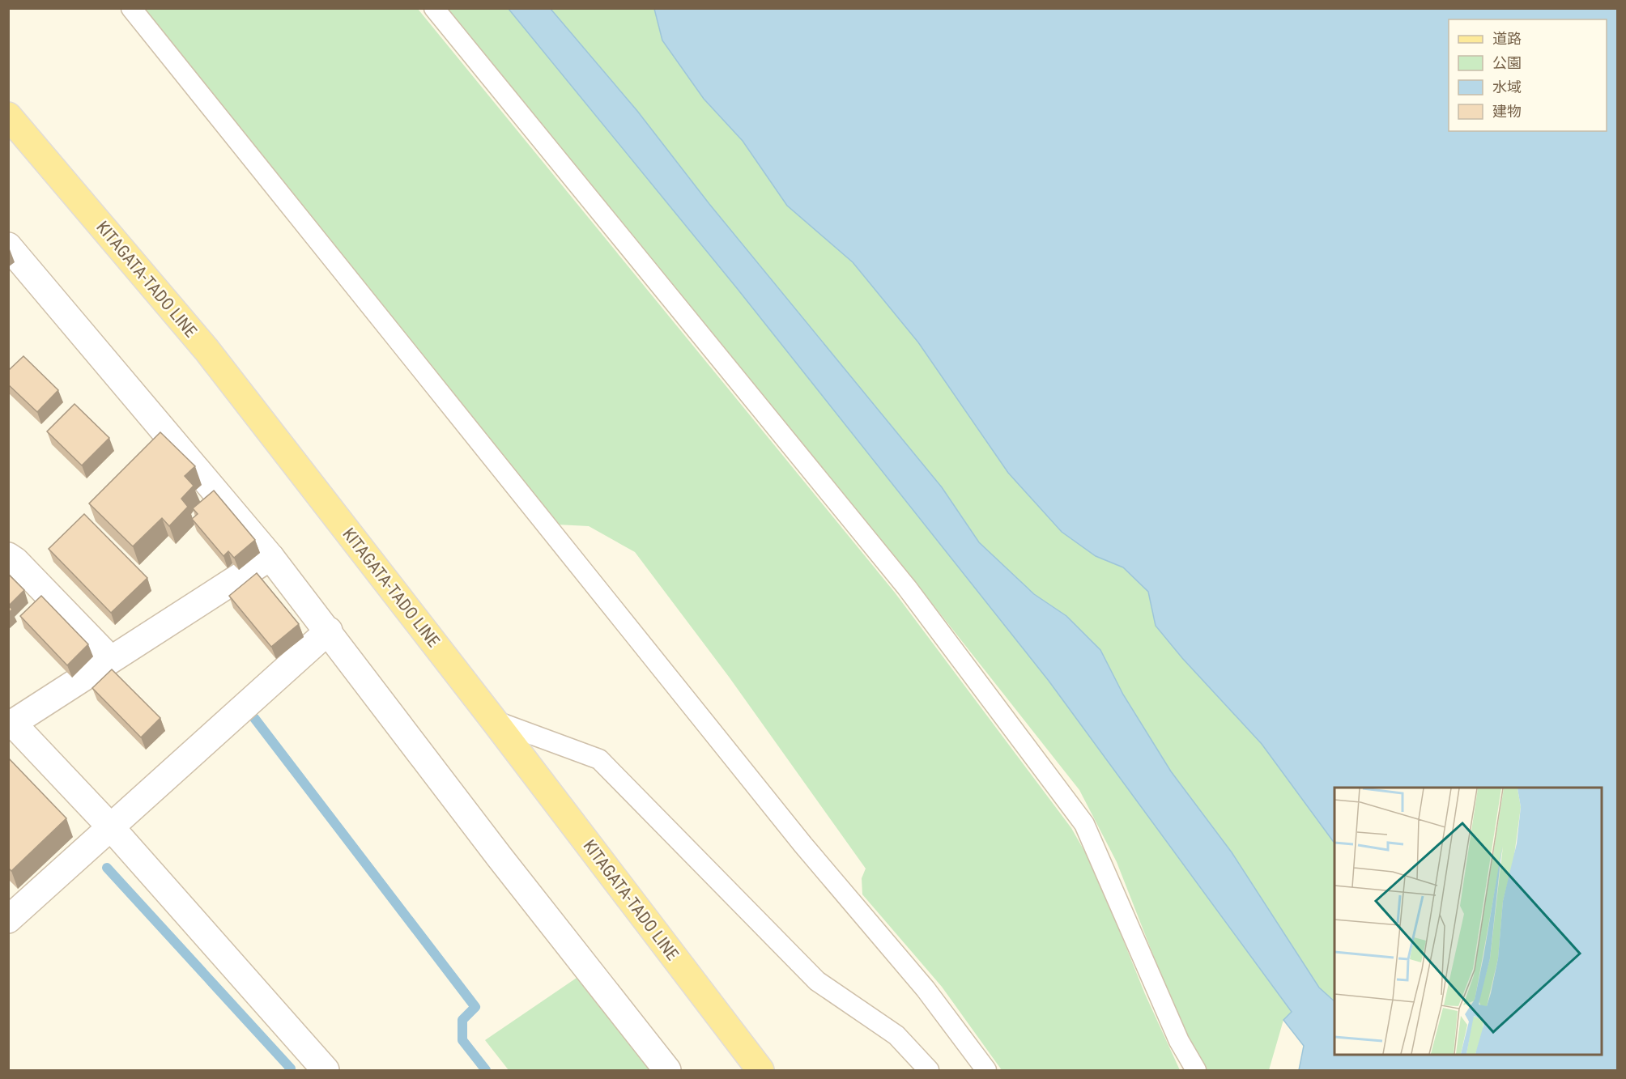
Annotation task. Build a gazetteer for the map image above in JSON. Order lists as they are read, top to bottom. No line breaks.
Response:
{"streets":{"main road":["KITAGATA-TADO LINE"]},"legend":["道路","公園","水域","建物"]}
